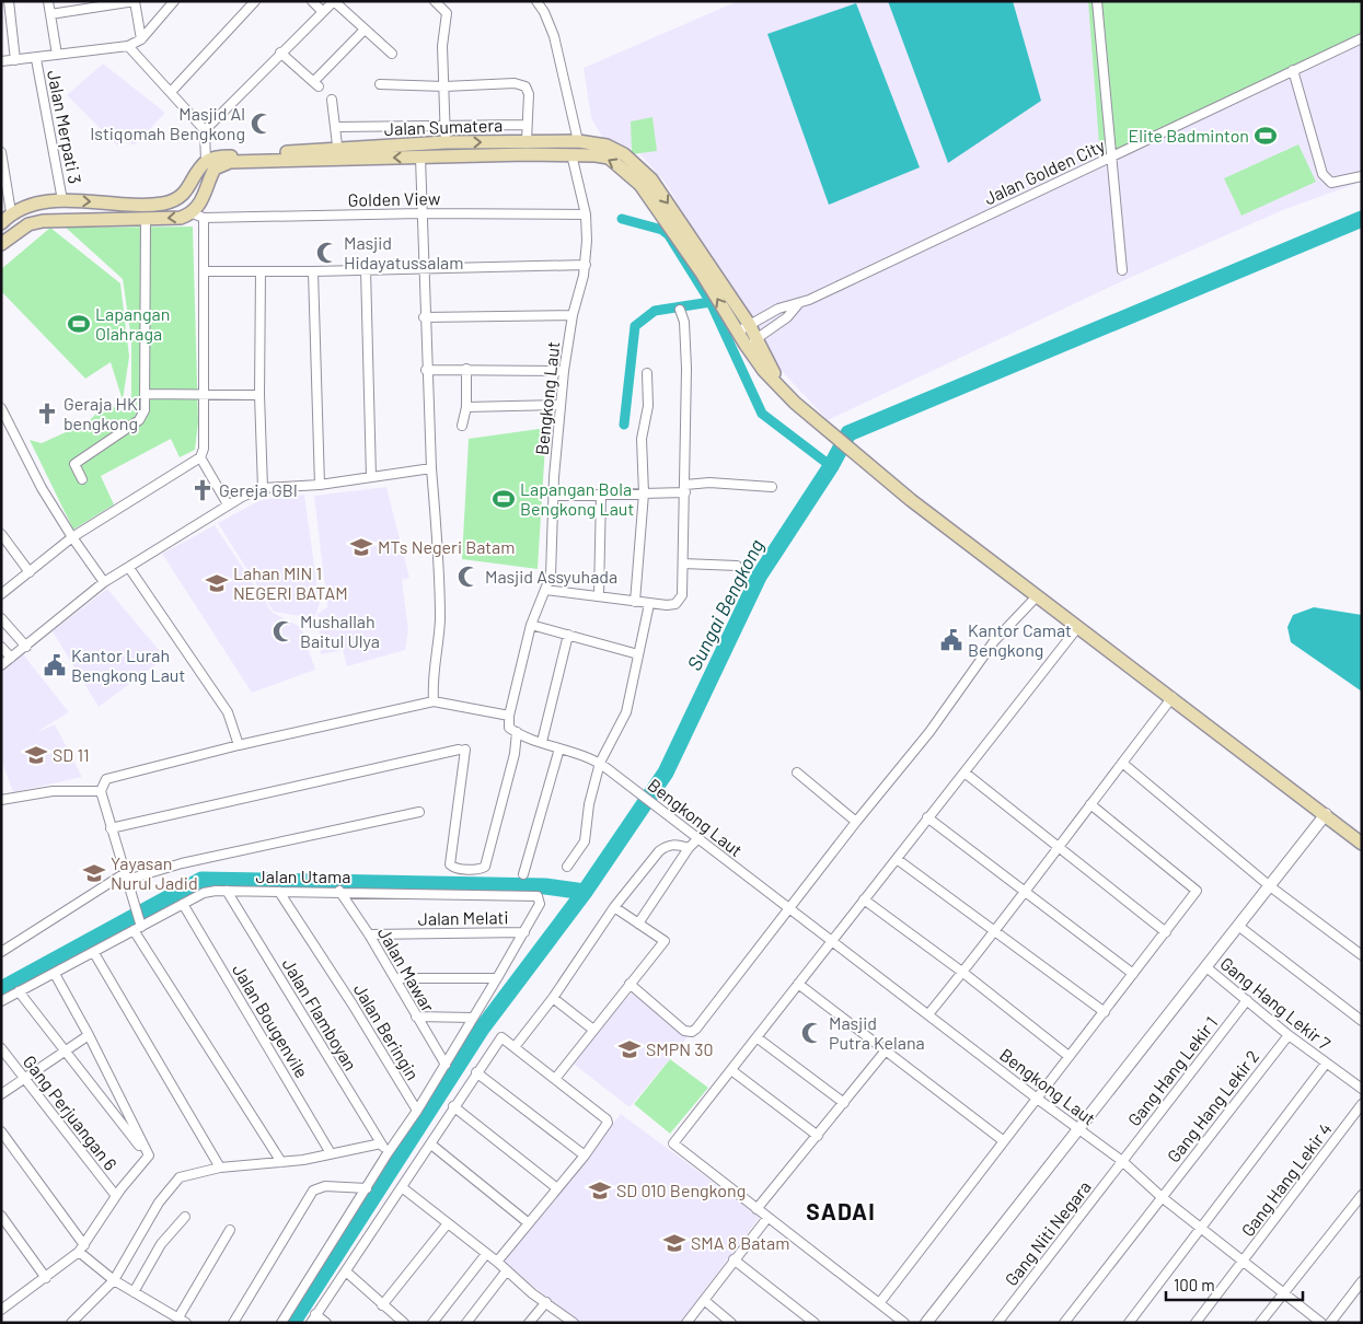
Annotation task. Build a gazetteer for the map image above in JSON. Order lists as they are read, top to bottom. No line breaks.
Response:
{"streets":{"main road":["Jalan Sumatera"],"street":["Jalan Merpati 3","Jalan Golden City","Golden View","Bengkong Laut","Jalan Utama","Jalan Melati","Jalan Mawar","Gang Hang Lekir 7","Jalan Flamboyan","Jalan Bougenvile","Jalan Beringin","Gang Hang Lekir 1","Gang Hang Lekir 2","Gang Perjuangan 6","Gang Hang Lekir 4","Gang Niti Negara"]},"crossings":[["Jalan Sumatera","Jalan Golden City"],["Jalan Sumatera","Golden View"],["Jalan Sumatera","Bengkong Laut"],["Golden View","Bengkong Laut"],["Bengkong Laut","Gang Hang Lekir 1"],["Bengkong Laut","Gang Hang Lekir 2"],["Bengkong Laut","Gang Hang Lekir 4"],["Bengkong Laut","Gang Niti Negara"],["Jalan Utama","Jalan Melati"],["Jalan Utama","Jalan Mawar"],["Jalan Utama","Jalan Flamboyan"],["Jalan Utama","Jalan Bougenvile"],["Jalan Utama","Jalan Beringin"],["Jalan Melati","Jalan Mawar"],["Gang Hang Lekir 7","Gang Hang Lekir 1"],["Gang Hang Lekir 7","Gang Hang Lekir 2"],["Gang Hang Lekir 1","Gang Niti Negara"]],"districts":["SADAI"],"water":["Sungai Bengkong"],"places":{"mosque":["Masjid Al Istiqomah Bengkong","Masjid Hidayatussalam","Masjid Assyuhada","Mushallah Baitul Ulya","Masjid Putra Kelana"],"sports":["Elite Badminton","Lapangan Olahraga","Lapangan Bola Bengkong Laut"],"church":["Geraja HKI bengkong","Gereja GBI"],"school or university":["MTs Negeri Batam","Lahan MIN 1 NEGERI BATAM","SD 11","Yayasan Nurul Jadid","SMPN 30","SD 010 Bengkong","SMA 8 Batam"],"public building":["Kantor Camat Bengkong","Kantor Lurah Bengkong Laut"]},"scale_bar":"100 m"}
